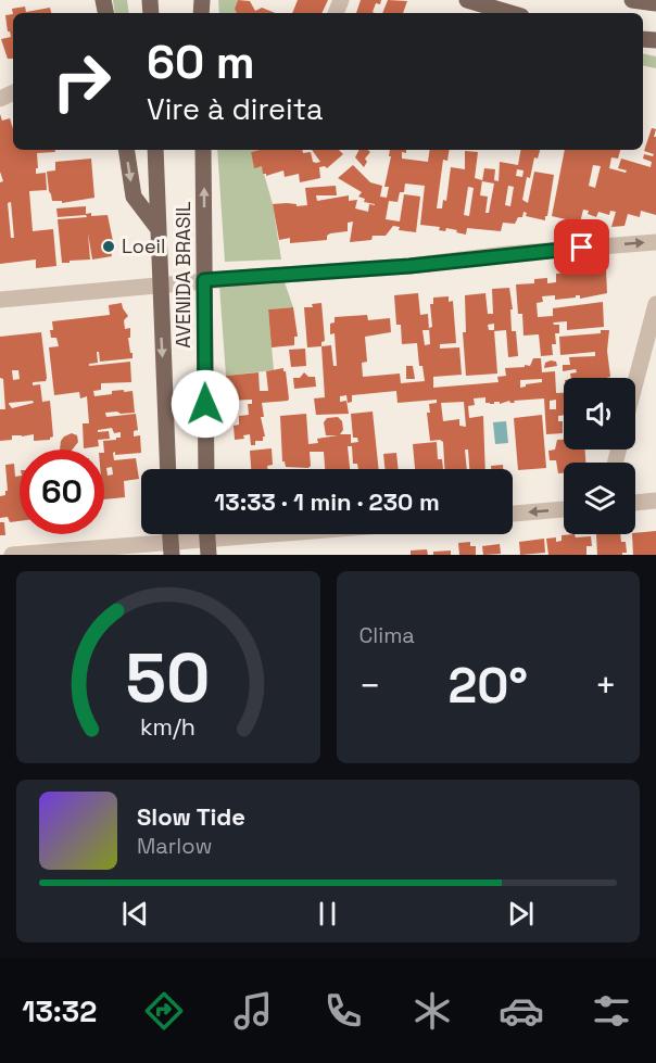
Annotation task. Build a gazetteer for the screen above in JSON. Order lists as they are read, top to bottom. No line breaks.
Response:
{"streets":{"main road":["AVENIDA BRASIL"]},"places":["Loeil"],"page":{"turn":["60 m","Vire à direita"],"limit":"60","trip":"13:33 · 1 min · 230 m","tile":"Clima","heat":["−","20°","+"],"song":["Slow Tide","Marlow"],"tabs":"13:32","gauge":["50","km/h"]}}
